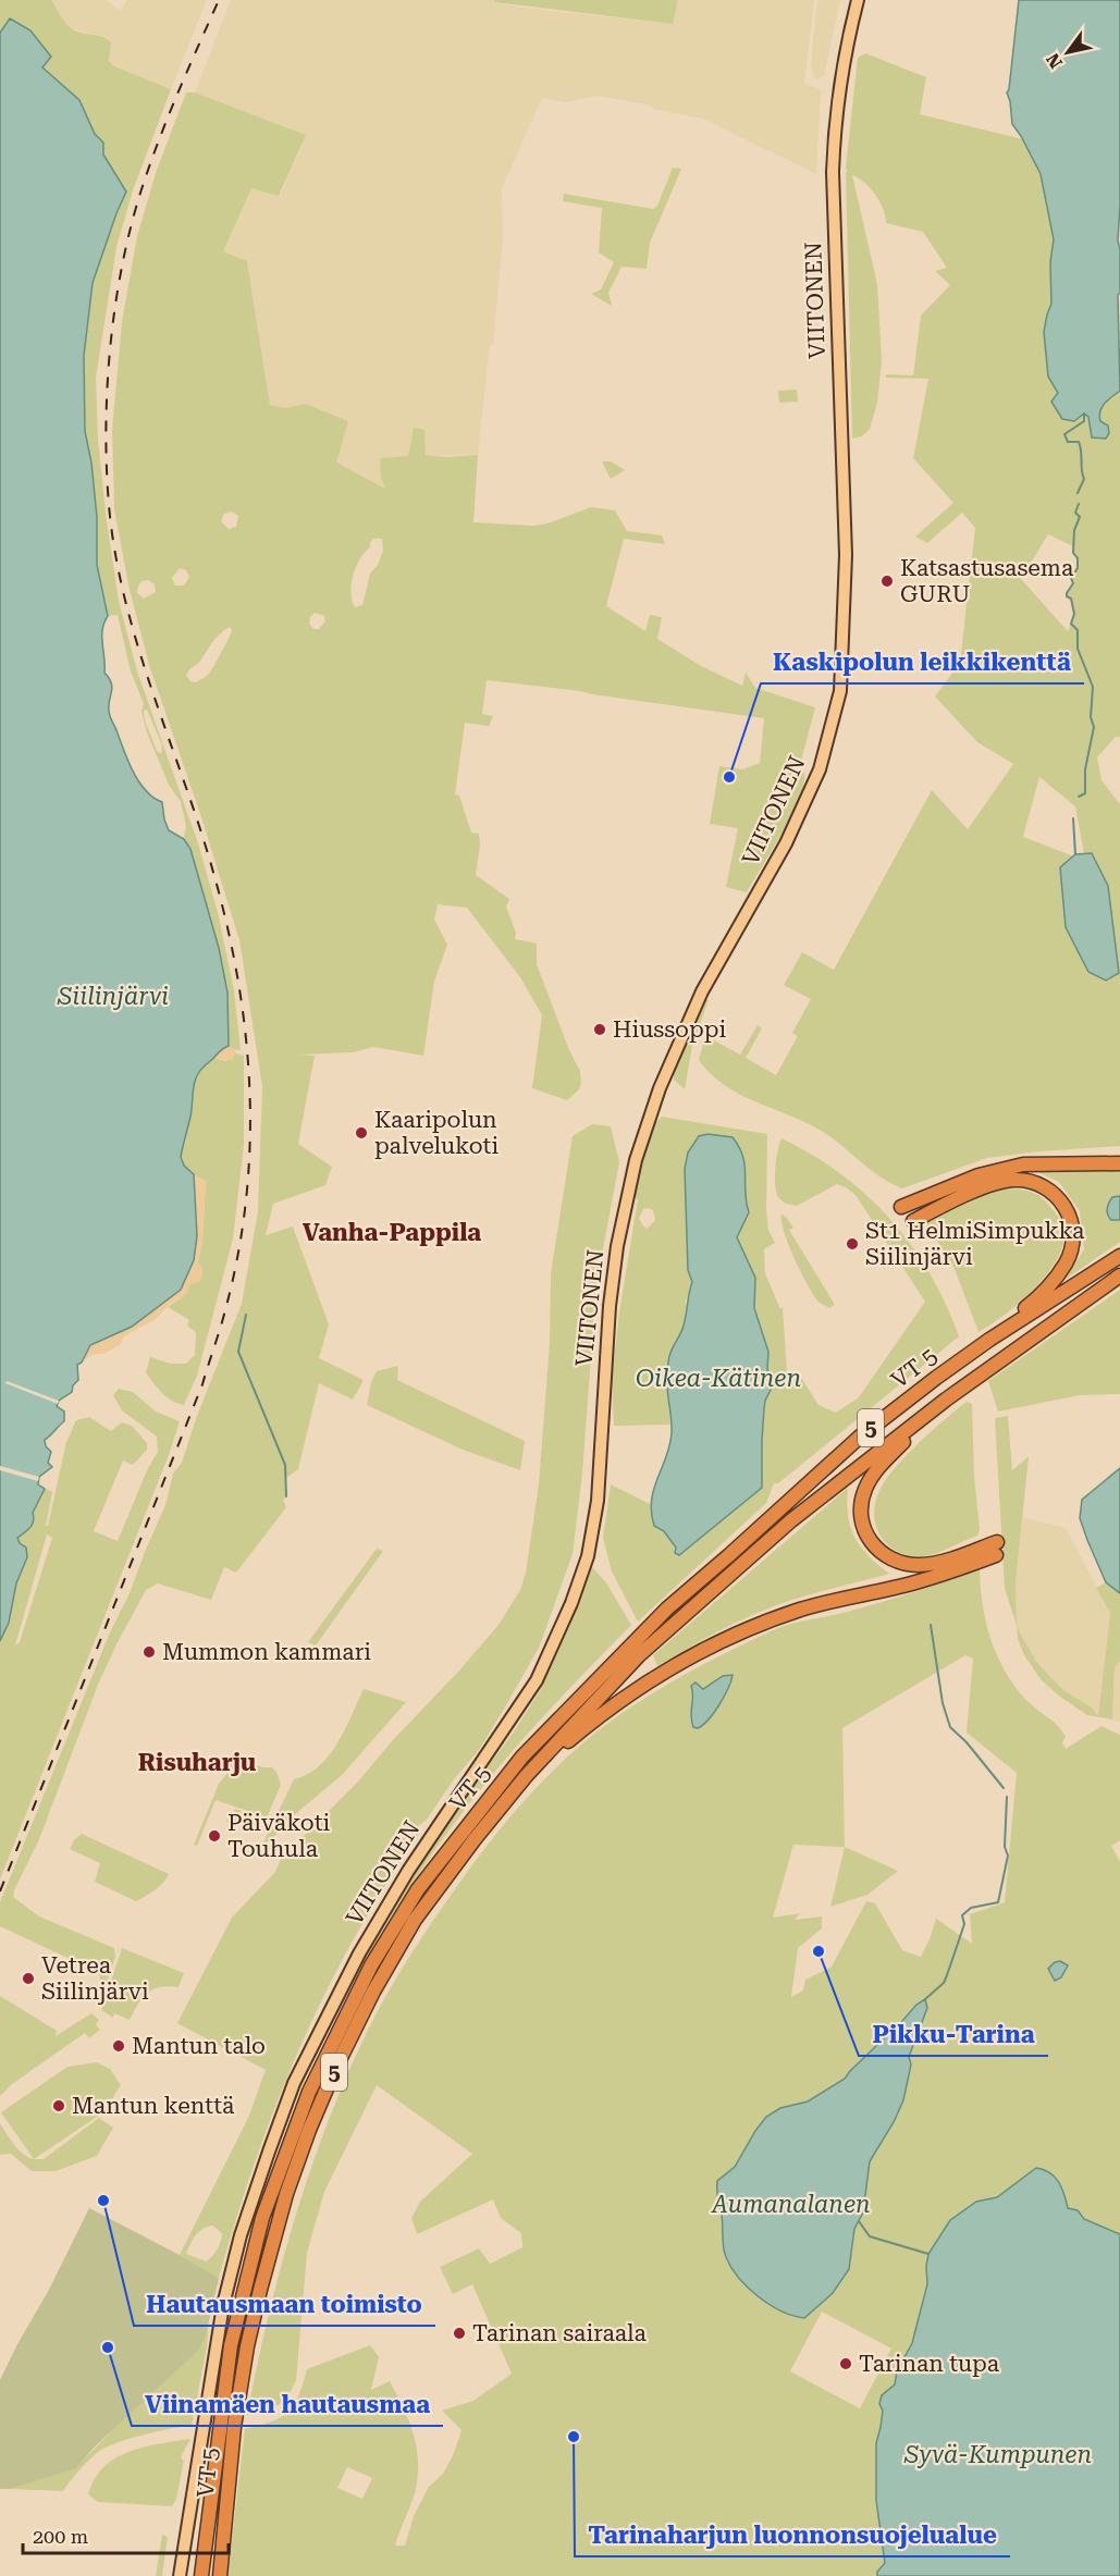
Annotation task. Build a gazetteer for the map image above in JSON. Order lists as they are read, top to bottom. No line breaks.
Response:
{"streets":{"highway":["VT 5","5"],"main road":["VIITONEN"]},"districts":["Vanha-Pappila","Risuharju"],"water":["Siilinjärvi","Oikea-Kätinen","Aumanalanen","Syvä-Kumpunen"],"places":["Katsastusasema GURU","Kaskipolun leikkikenttä","Hiussoppi","Kaaripolun palvelukoti","St1 HelmiSimpukka Siilinjärvi","Mummon kammari","Päiväkoti Touhula","Pikku-Tarina","Vetrea Siilinjärvi","Mantun talo","Mantun kenttä","Hautausmaan toimisto","Tarinan sairaala","Viinamäen hautausmaa","Tarinan tupa","Tarinaharjun luonnonsuojelualue"],"scale_bar":"200 m","north":"bottom left"}
